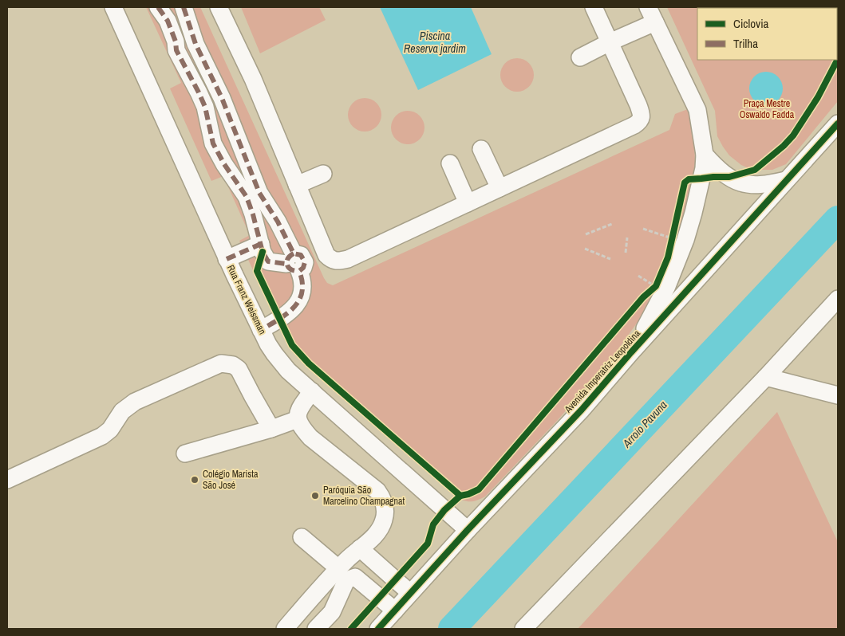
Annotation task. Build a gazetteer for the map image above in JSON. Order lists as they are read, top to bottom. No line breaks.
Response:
{"streets":{"street":["Rua Franz Weissman","Avenida Imperatriz Leopoldina"]},"crossings":[["Rua Franz Weissman","Avenida Imperatriz Leopoldina"]],"water":["Piscina Reserva jardim","Arroio Pavuna"],"parks":["Praça Mestre Oswaldo Fadda"],"places":["Colégio Marista São José","Paróquia São Marcelino Champagnat"],"legend":["Ciclovia","Trilha"]}
